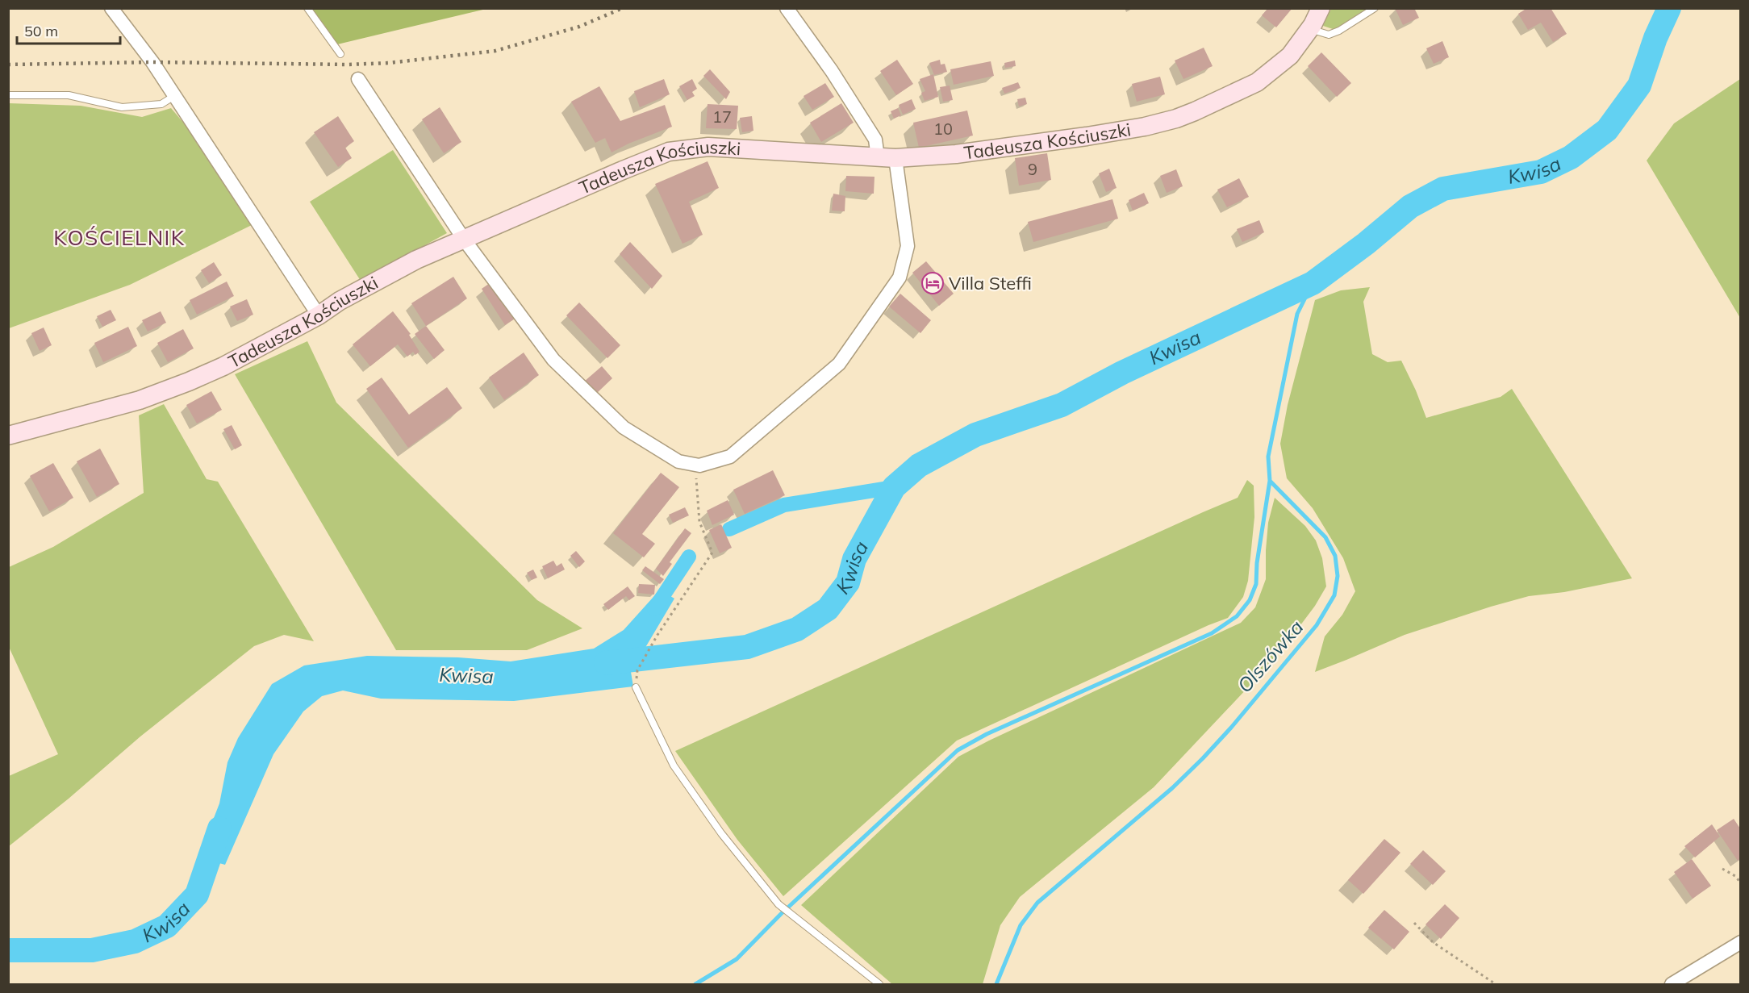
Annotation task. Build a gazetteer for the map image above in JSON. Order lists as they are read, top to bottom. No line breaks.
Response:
{"streets":{"main road":["Tadeusza Kościuszki"]},"districts":["KOŚCIELNIK"],"water":["Kwisa","Olszówka"],"places":{"hotel":["Villa Steffi"]},"house_numbers":["17","10","9"],"scale_bar":"50 m"}
